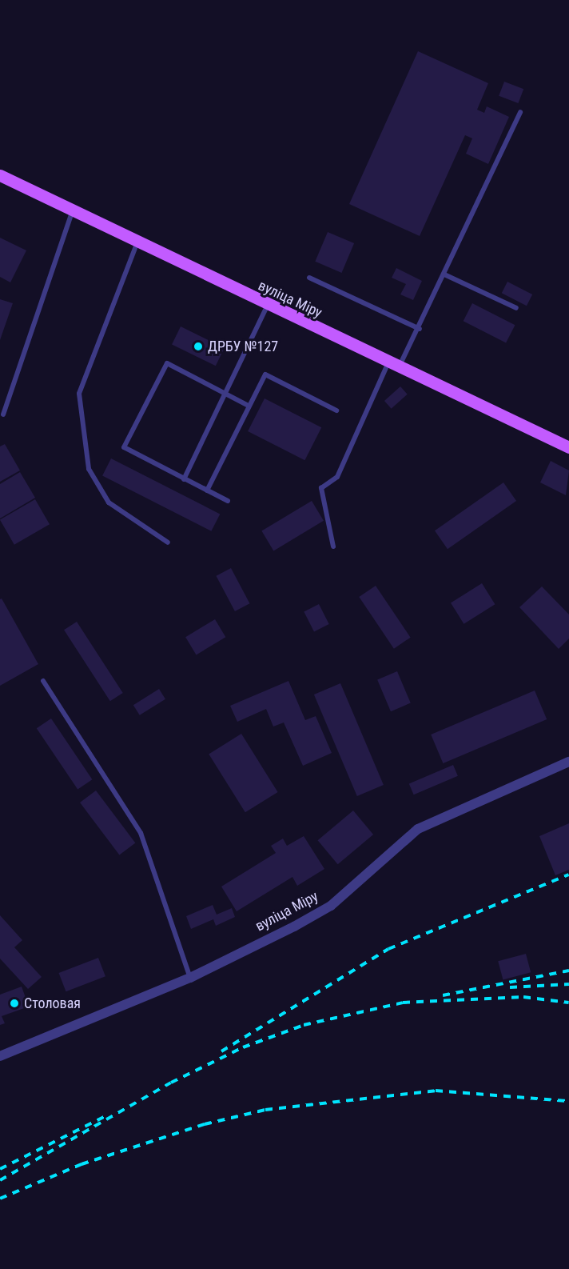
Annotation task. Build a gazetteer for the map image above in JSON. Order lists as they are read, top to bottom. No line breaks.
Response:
{"streets":{"main road":["вуліца Міру"]},"places":["ДРБУ №127","Столовая"]}
